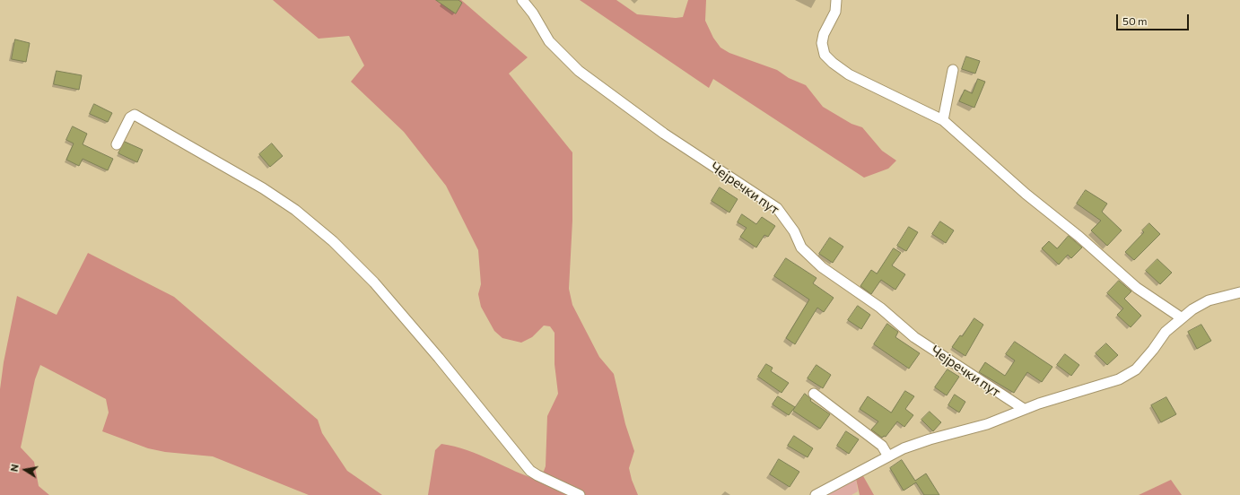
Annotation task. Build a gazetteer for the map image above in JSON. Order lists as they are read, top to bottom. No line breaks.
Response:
{"streets":{"street":["Чејречки пут"]},"scale_bar":"50 m","north":"left"}
